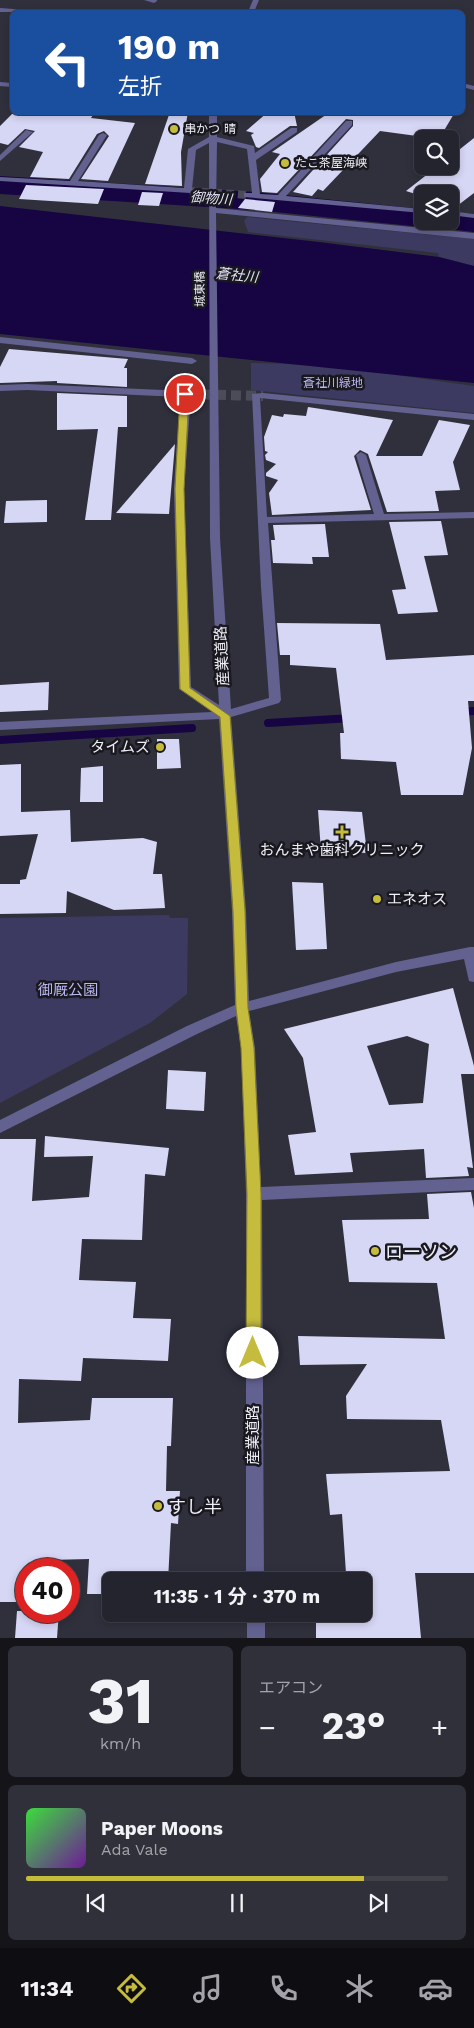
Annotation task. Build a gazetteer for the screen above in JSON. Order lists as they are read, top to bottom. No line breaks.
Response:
{"streets":{"street":["城東橋","産業道路"]},"crossings":[["城東橋","産業道路"]],"water":["御物川","蒼社川"],"parks":["蒼社川緑地","御厩公園"],"places":{"other":["串かつ 晴","たこ茶屋海峡","タイムズ","エネオス","ローソン","すし半"],"health":["おんまや歯科クリニック"]},"page":{"turn":["190 m","左折"],"limit":"40","trip":"11:35 · 1 分 · 370 m","tile":[["31","km/h"],"エアコン"],"heat":["−","23°","+"],"song":["Paper Moons","Ada Vale"],"tabs":"11:34"}}
